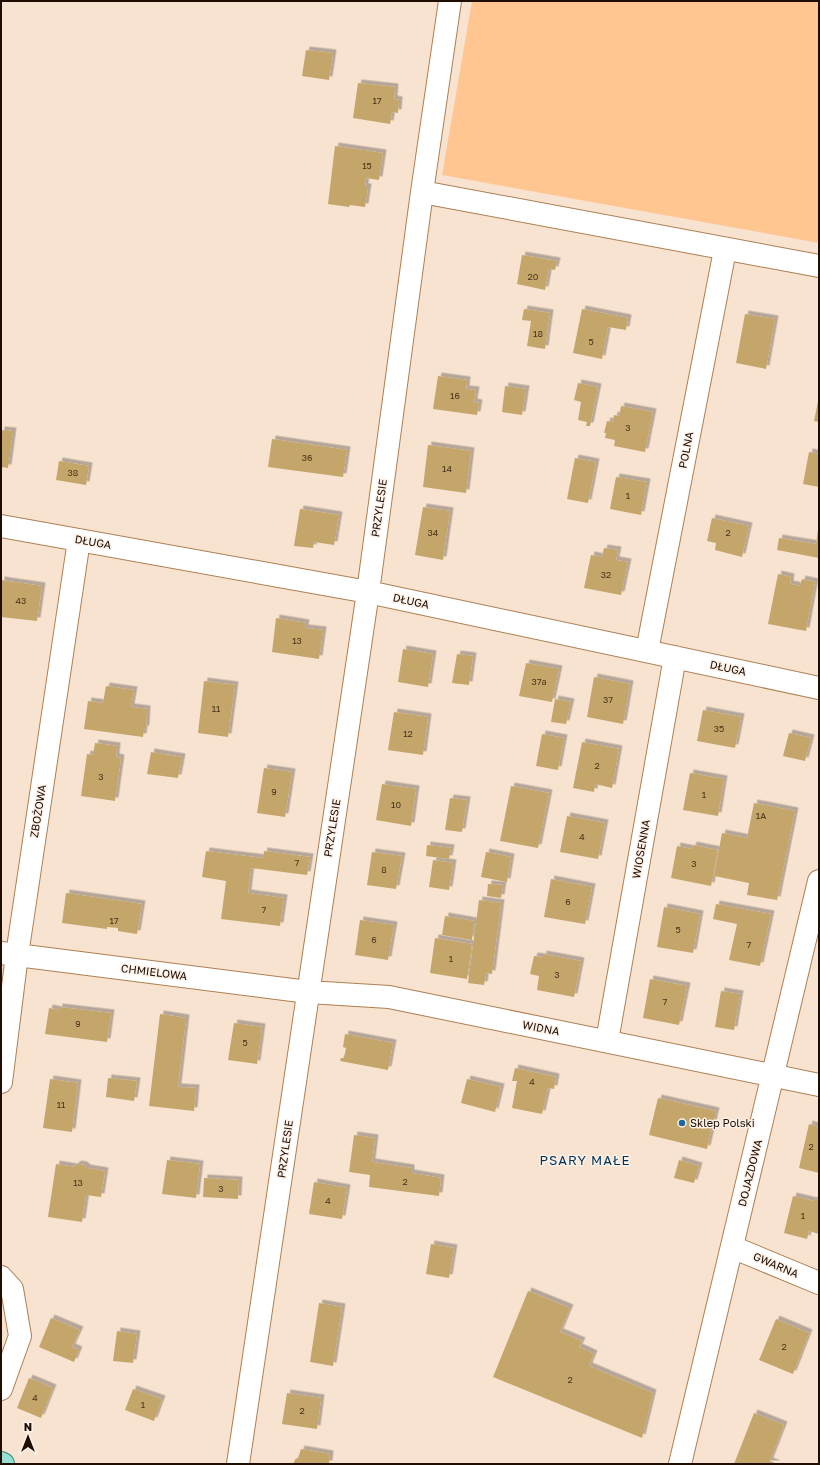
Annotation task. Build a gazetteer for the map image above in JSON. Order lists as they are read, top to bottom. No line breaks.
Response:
{"streets":{"street":["POLNA","PRZYLESIE","DŁUGA","ZBOŻOWA","WIOSENNA","CHMIELOWA","WIDNA","DOJAZDOWA","GWARNA"]},"crossings":[["POLNA","DŁUGA"],["PRZYLESIE","DŁUGA"],["PRZYLESIE","CHMIELOWA"],["PRZYLESIE","WIDNA"],["DŁUGA","ZBOŻOWA"],["DŁUGA","WIOSENNA"],["ZBOŻOWA","CHMIELOWA"],["WIOSENNA","WIDNA"],["CHMIELOWA","WIDNA"],["WIDNA","DOJAZDOWA"],["DOJAZDOWA","GWARNA"]],"districts":["PSARY MAŁE"],"places":["Sklep Polski"],"house_numbers":["17","15","20","18","5","16","3","36","14","38","1","34","2","32","43","13","37a","37","11","35","12","2","3","9","1","10","1A","4","7","3","8","6","7","17","5","6","7","1","3","7","9","5","4","11","2","2","13","3","4","1","2","2","4","1","2"],"north":"top"}
